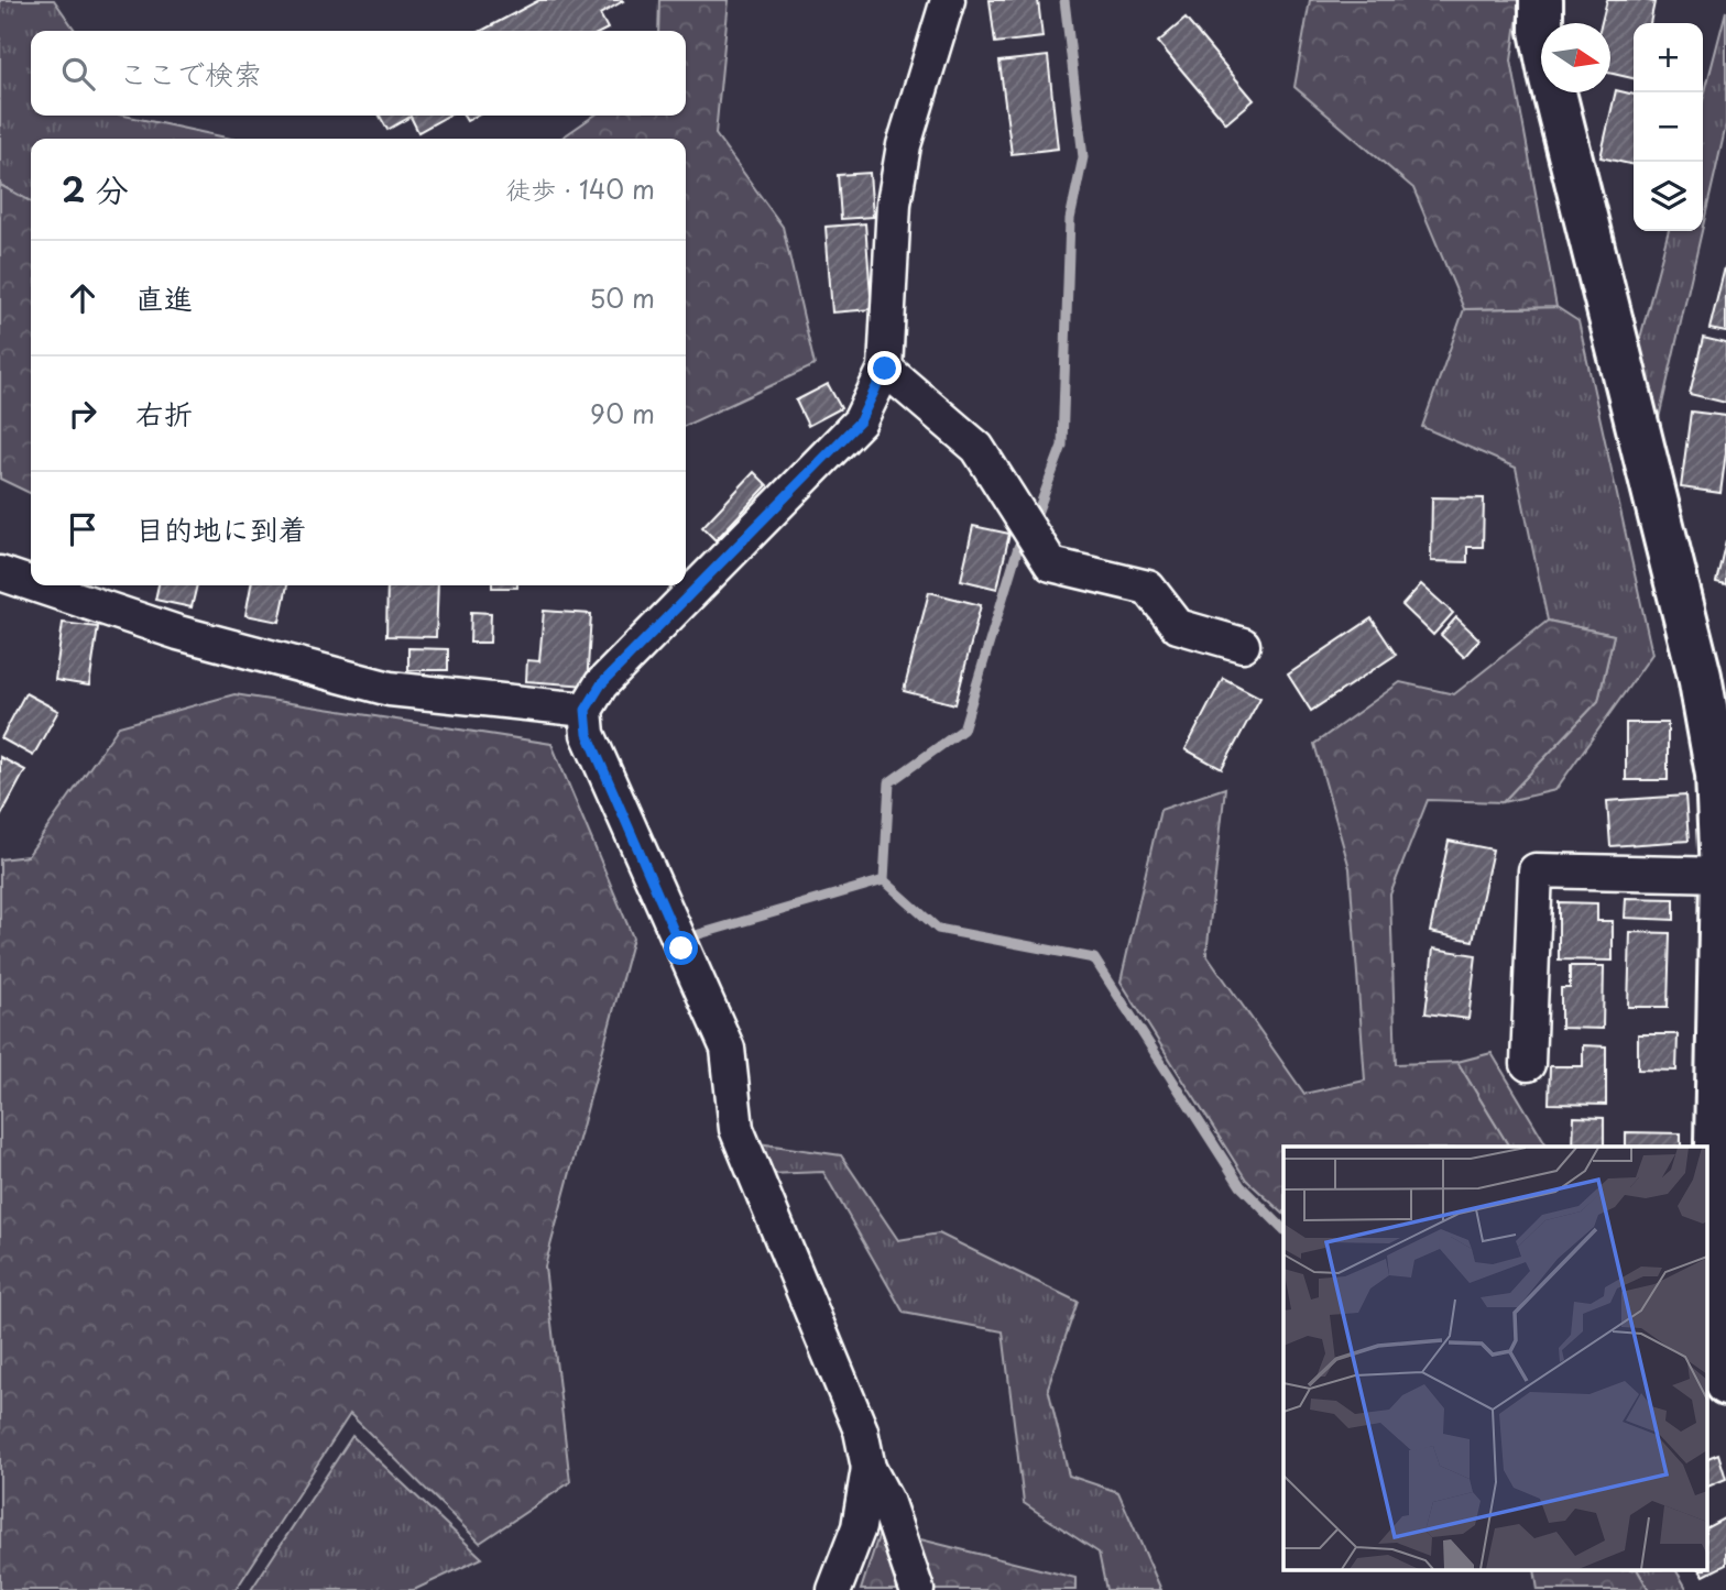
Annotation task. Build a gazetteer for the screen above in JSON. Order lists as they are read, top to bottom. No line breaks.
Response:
{"north":"right","page":{"map_buttons":["+","−"],"search":"ここで検索","heading":["2 分","徒歩 · 140 m"],"list":[["直進","50 m"],["右折","90 m"],"目的地に到着"]}}
